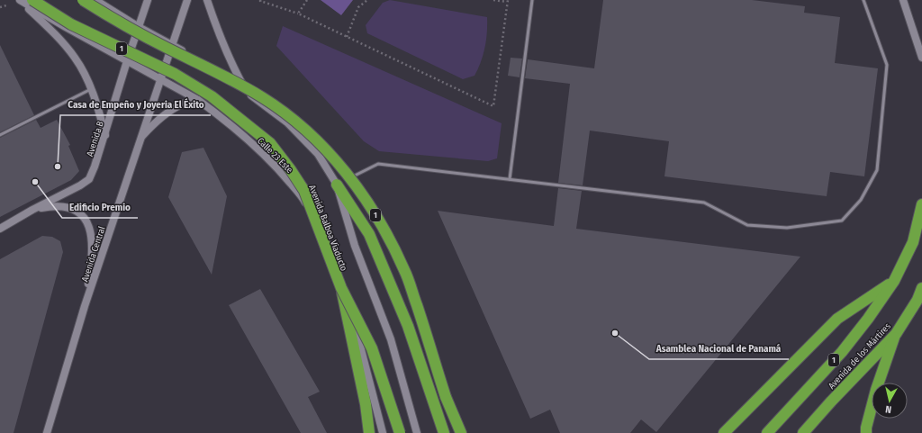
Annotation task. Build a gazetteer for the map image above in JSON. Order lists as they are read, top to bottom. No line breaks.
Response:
{"streets":{"highway":["1","Avenida Balboa Viaducto","Avenida de los Mártires"],"main road":["Avenida B","Calle 23 Este","Avenida Central"]},"crossings":[["Avenida B","Calle 23 Este"],["Calle 23 Este","Avenida Central"]],"places":["Casa de Empeño y Joyeria El Éxito","Edificio Premio","Asamblea Nacional de Panamá"],"north":"bottom"}
